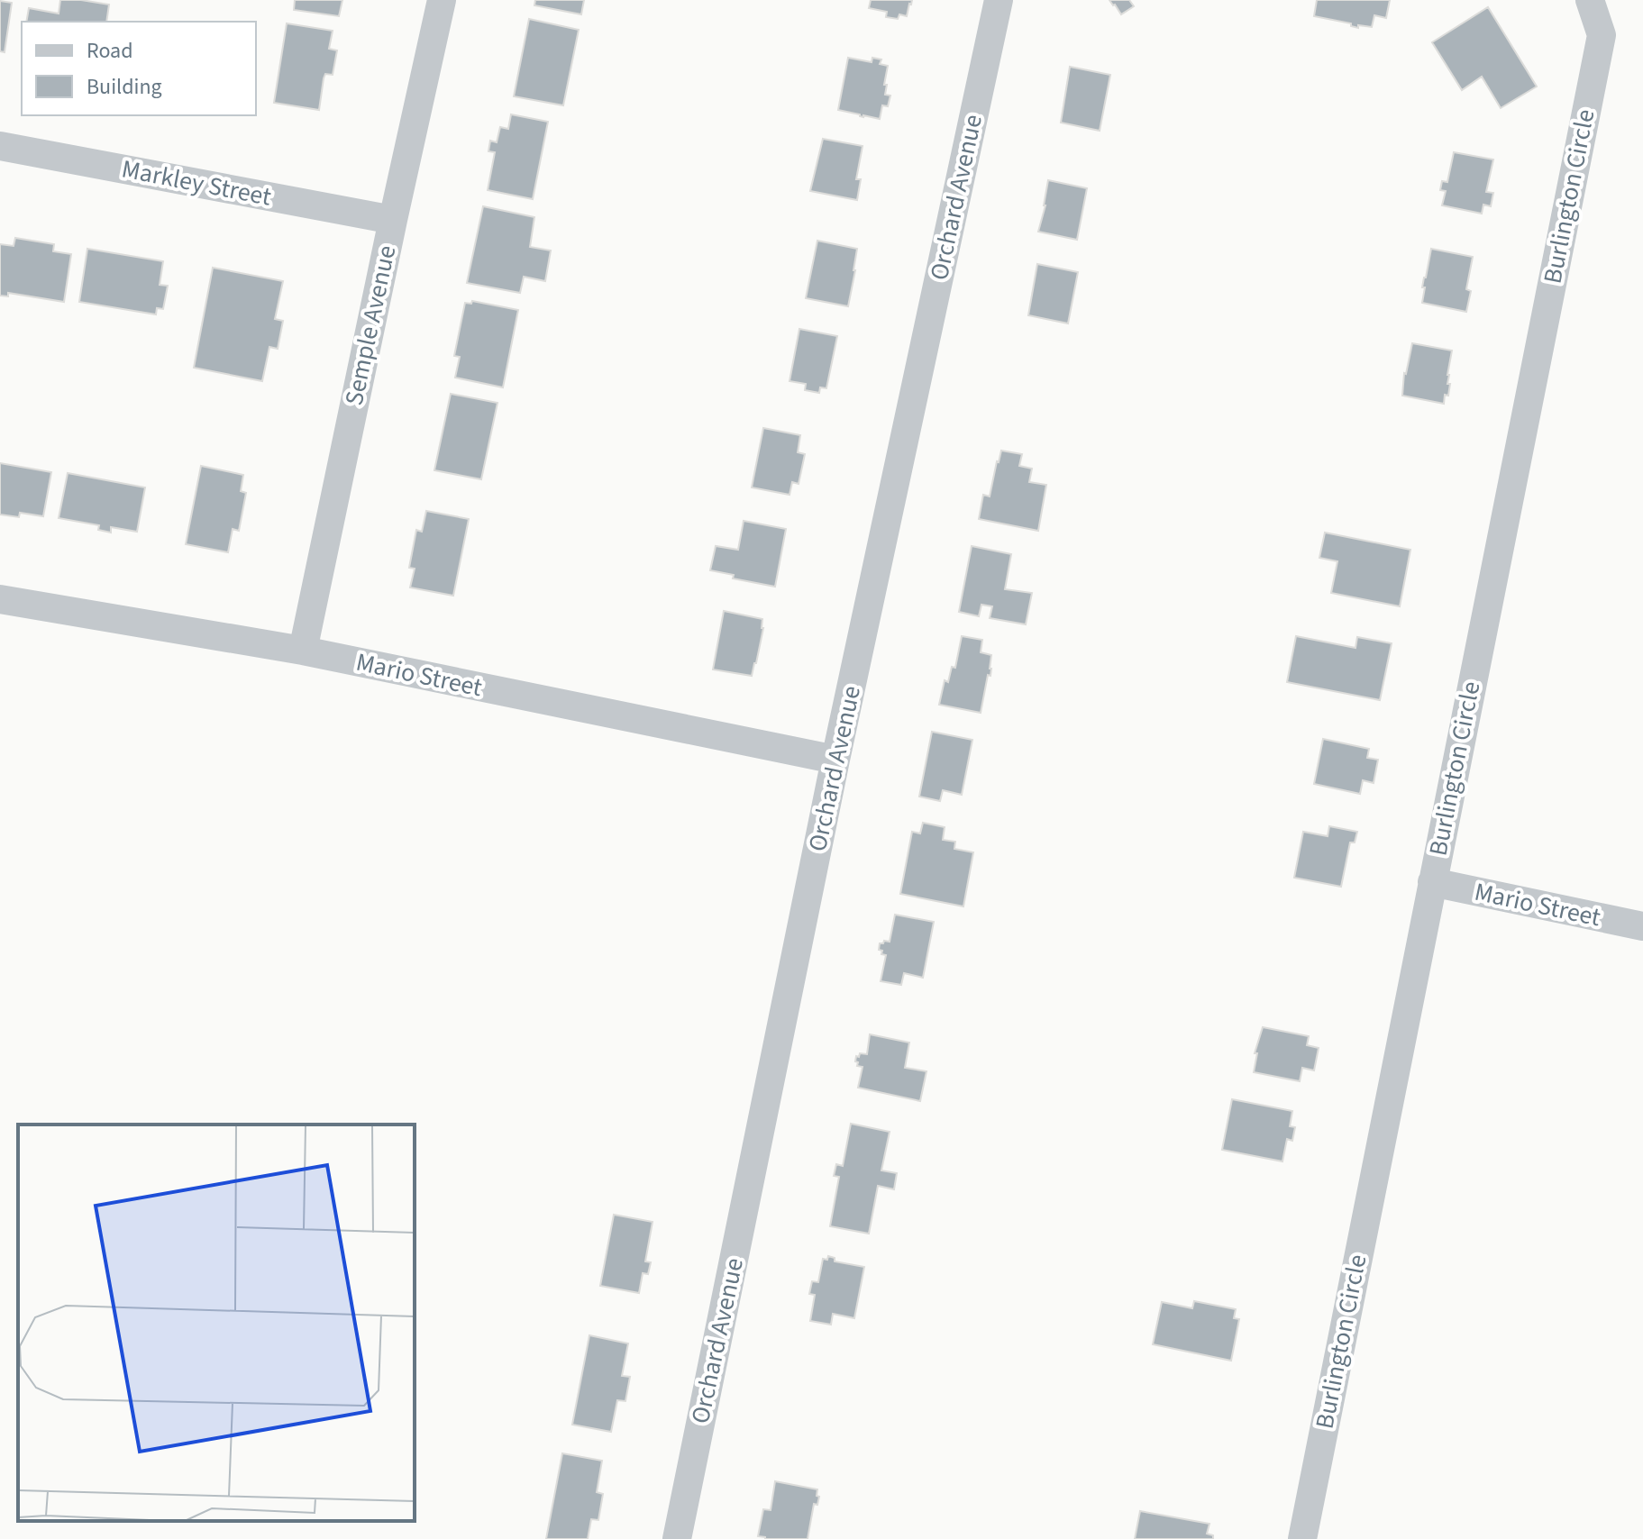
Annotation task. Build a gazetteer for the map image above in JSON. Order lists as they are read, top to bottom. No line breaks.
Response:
{"streets":{"street":["Markley Street","Burlington Circle","Orchard Avenue","Semple Avenue","Mario Street"]},"crossings":[["Markley Street","Semple Avenue"],["Burlington Circle","Mario Street"],["Orchard Avenue","Mario Street"],["Semple Avenue","Mario Street"]],"legend":["Road","Building"]}
